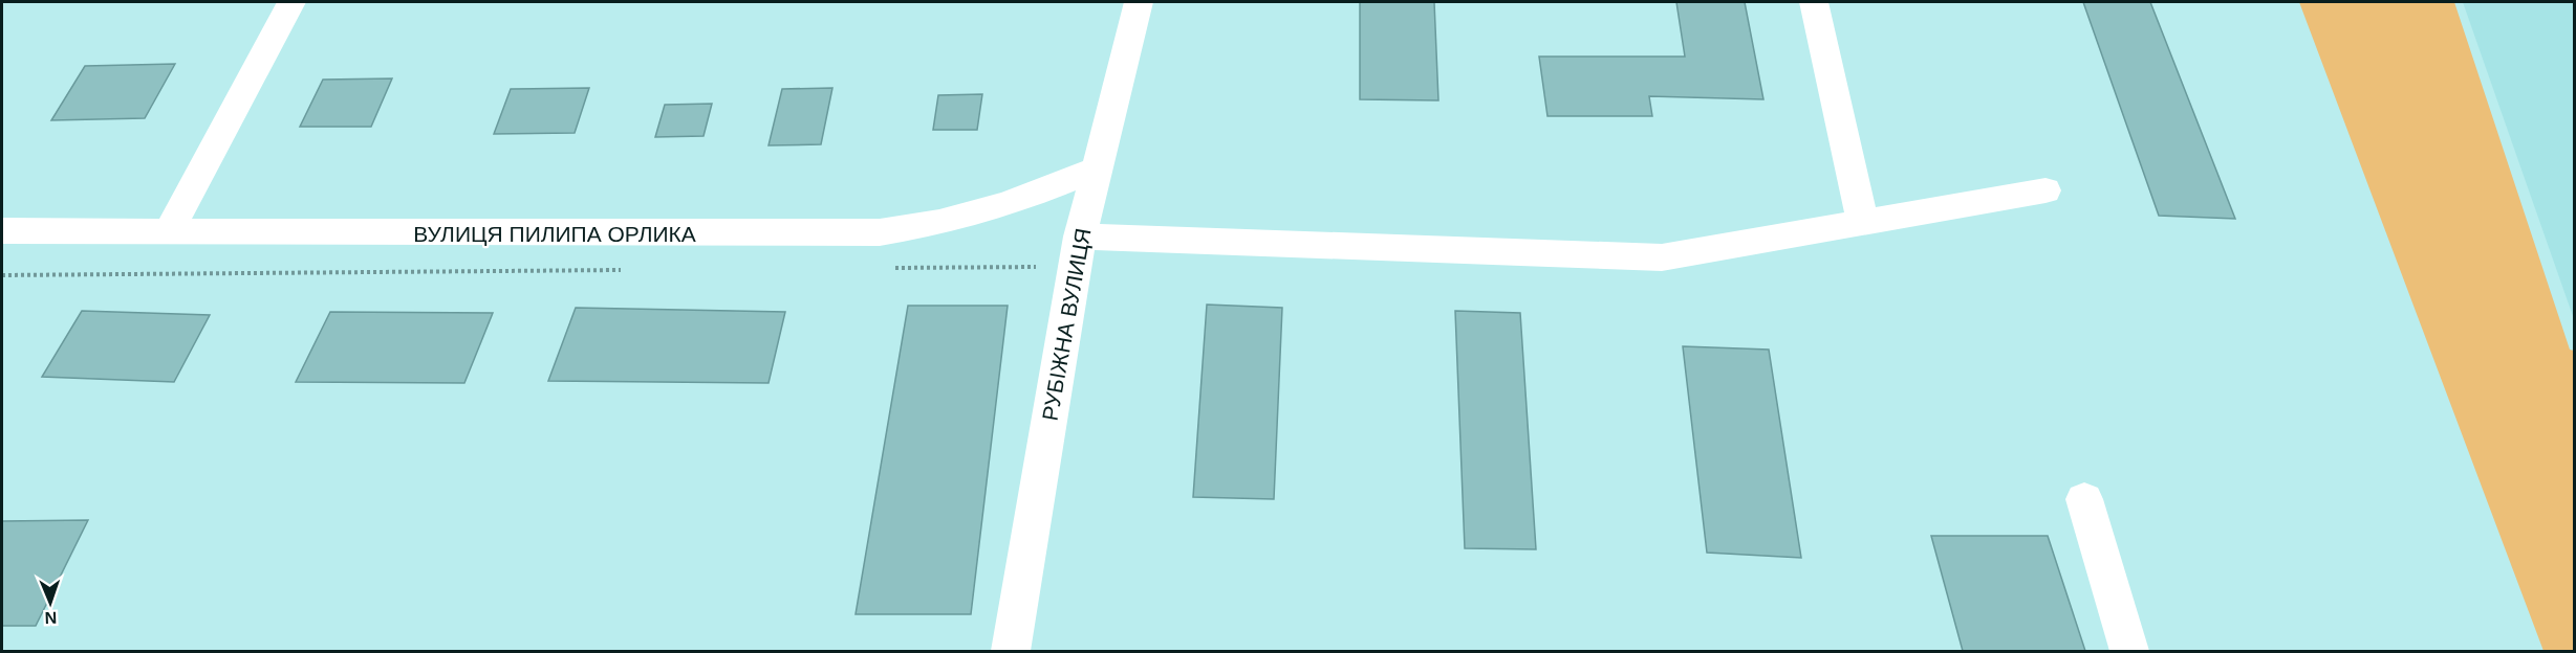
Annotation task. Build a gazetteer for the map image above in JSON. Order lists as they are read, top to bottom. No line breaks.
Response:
{"streets":{"street":["ВУЛИЦЯ ПИЛИПА ОРЛИКА","РУБІЖНА ВУЛИЦЯ"]},"crossings":[["ВУЛИЦЯ ПИЛИПА ОРЛИКА","РУБІЖНА ВУЛИЦЯ"]],"north":"bottom"}
